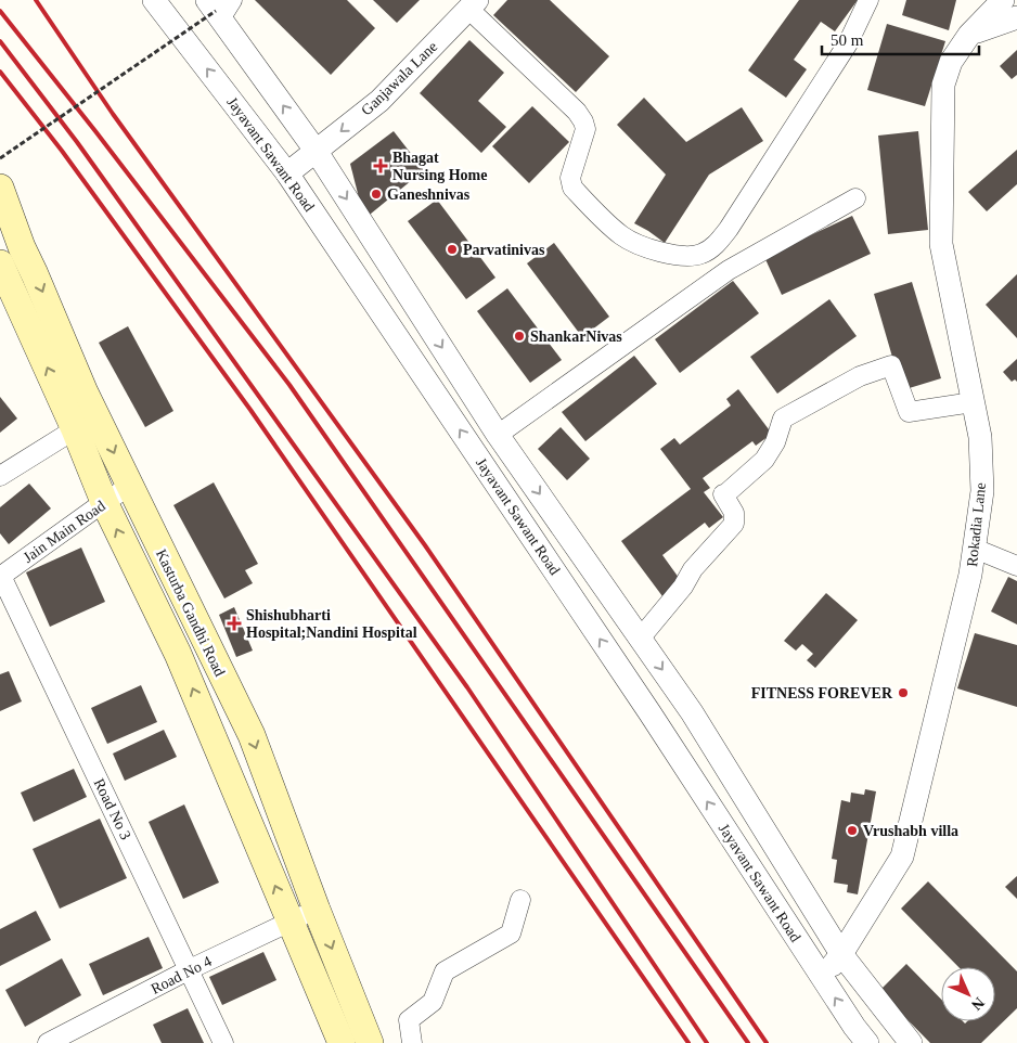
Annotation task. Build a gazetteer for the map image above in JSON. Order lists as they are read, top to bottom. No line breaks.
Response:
{"streets":{"main road":["Kasturba Gandhi Road"],"street":["Ganjawala Lane","Jayavant Sawant Road","Rokadia Lane","Jain Main Road","Road No 3","Road No 4"]},"crossings":[["Ganjawala Lane","Jayavant Sawant Road"],["Jayavant Sawant Road","Rokadia Lane"],["Jain Main Road","Kasturba Gandhi Road"],["Jain Main Road","Road No 3"],["Kasturba Gandhi Road","Road No 4"],["Road No 3","Road No 4"]],"one_way":["Ganjawala Lane"],"places":{"health":["Bhagat Nursing Home","Shishubharti Hospital;Nandini Hospital"],"other":["Ganeshnivas","Parvatinivas","ShankarNivas","FITNESS FOREVER","Vrushabh villa"]},"scale_bar":"50 m","north":"bottom right"}
